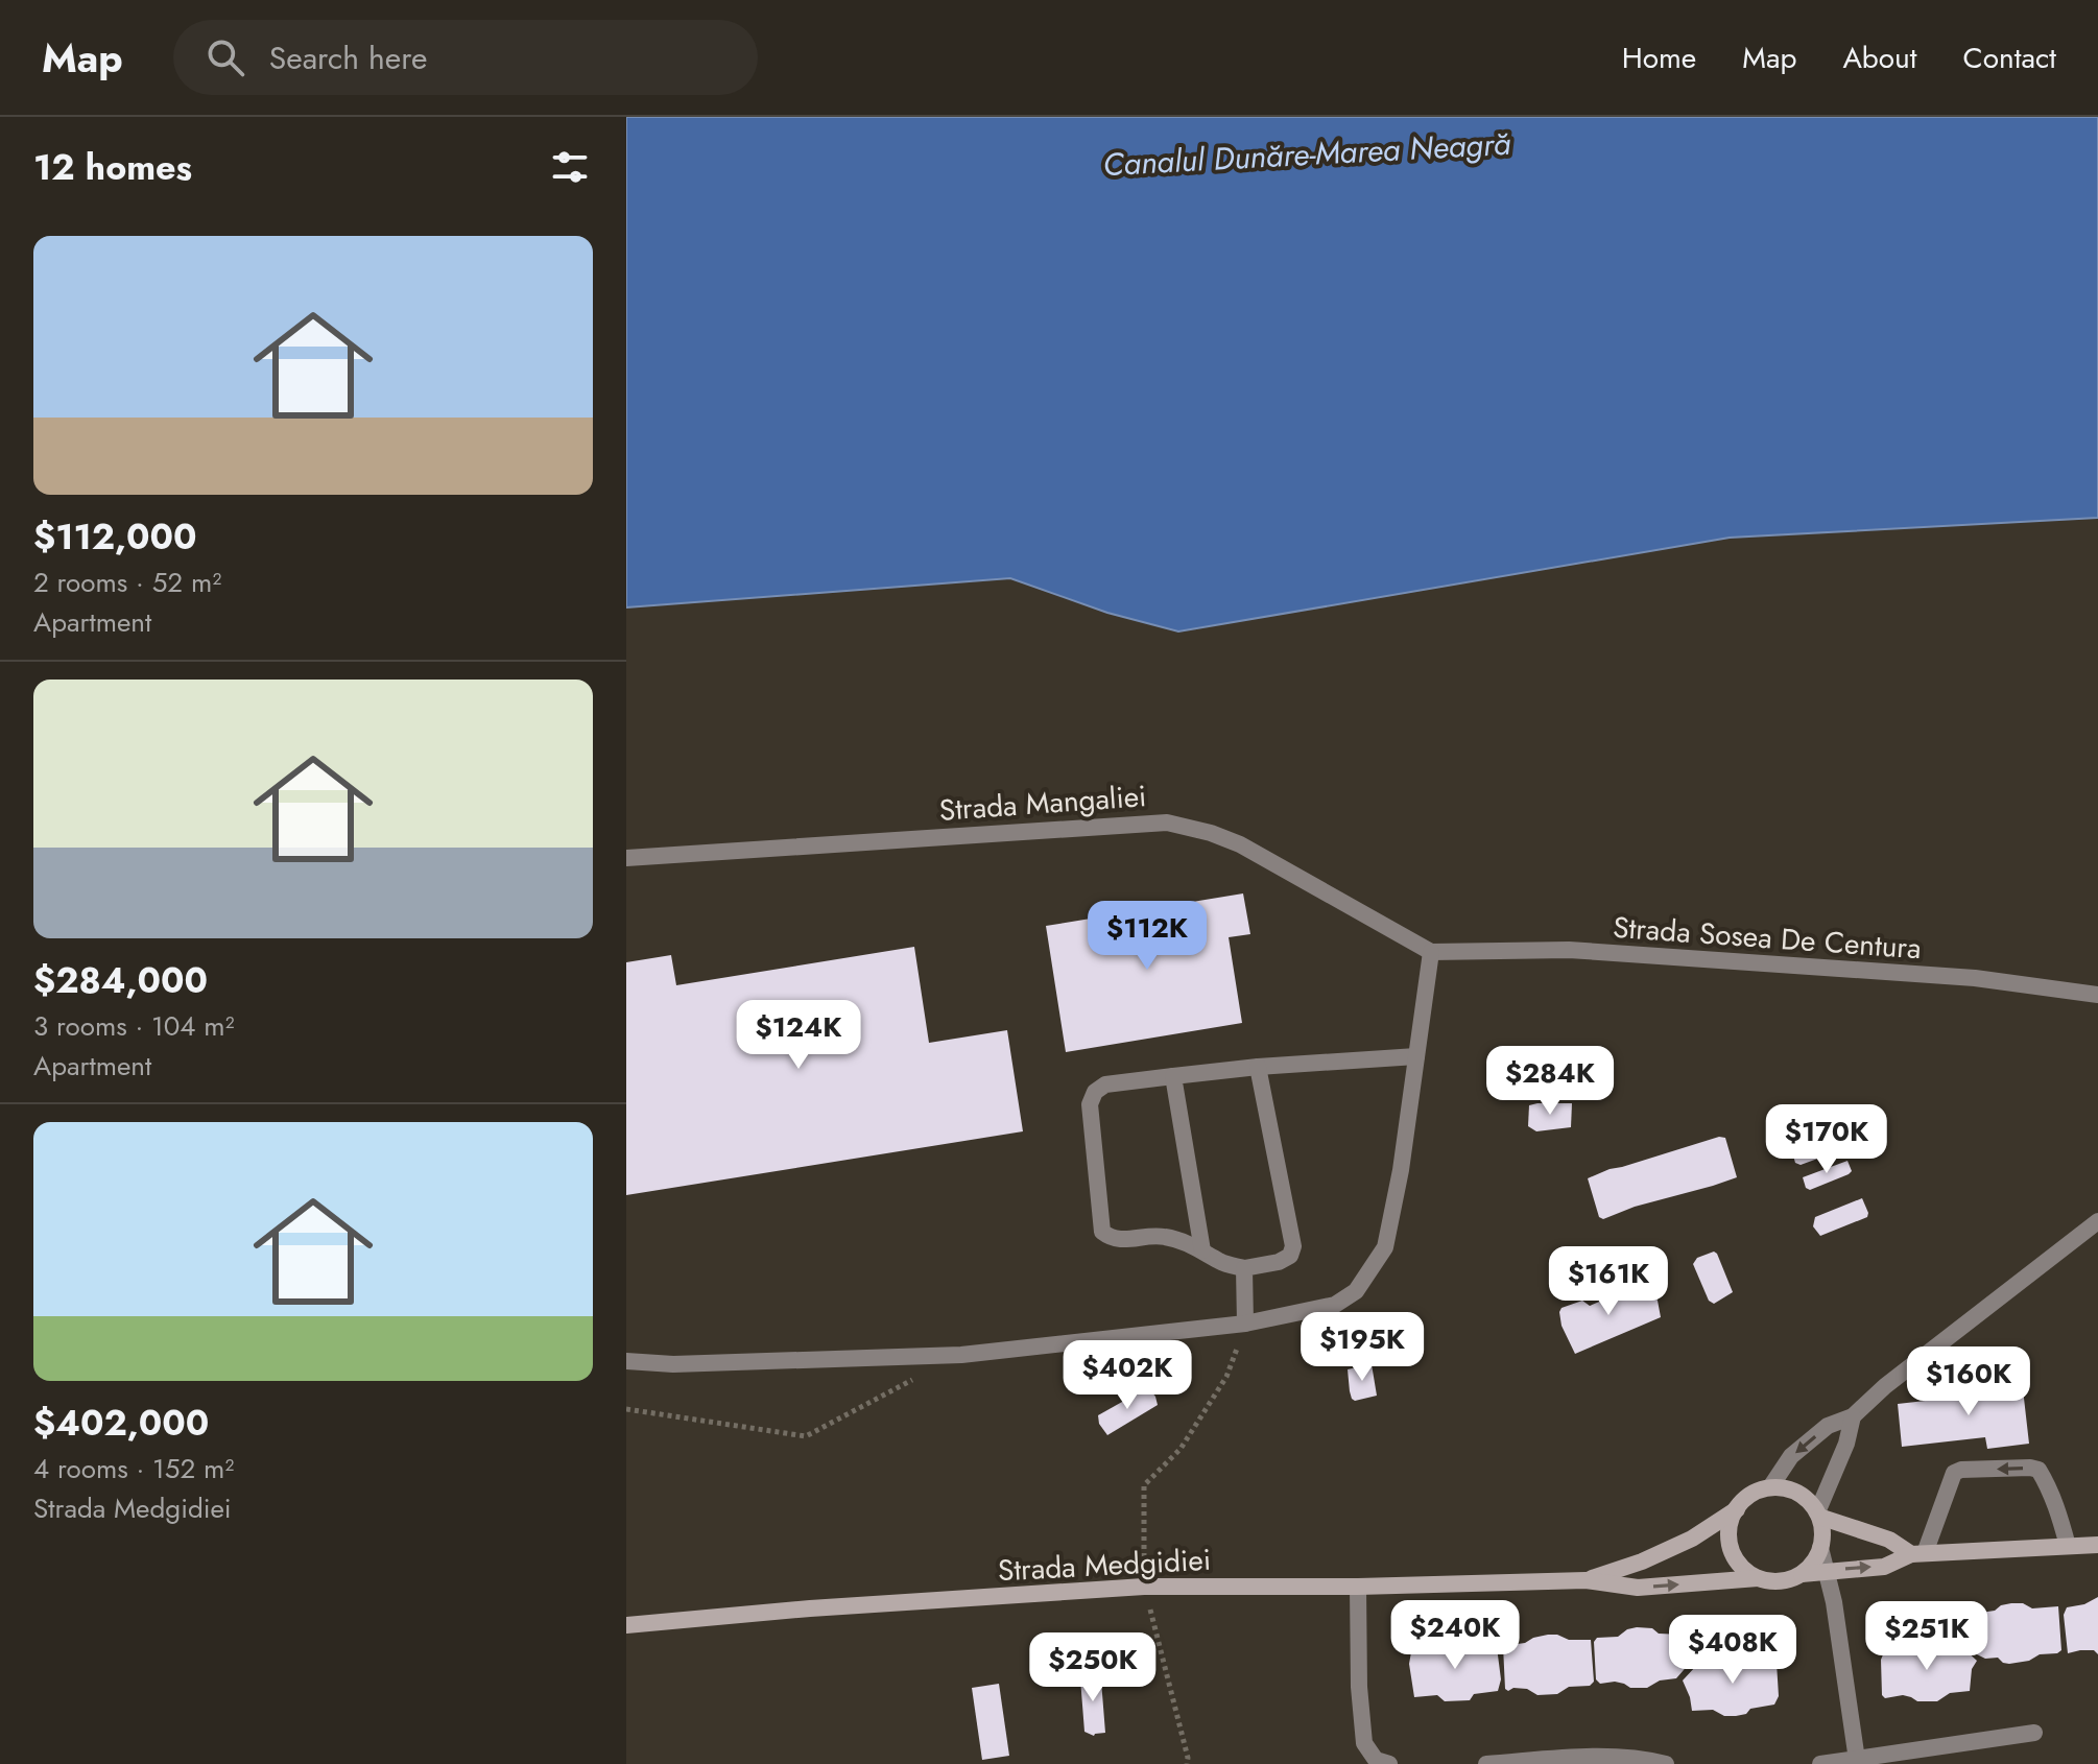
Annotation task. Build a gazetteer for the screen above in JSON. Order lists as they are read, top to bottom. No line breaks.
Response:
{"streets":{"main road":["Strada Medgidiei"],"street":["Strada Mangaliei","Strada Sosea De Centura"]},"crossings":[["Strada Mangaliei","Strada Sosea De Centura"]],"water":["Canalul Dunăre-Marea Neagră"],"page":{"header":"Map","search":"Search here","nav":["Home","Map","About","Contact"],"heading":"12 homes","list":[{"name":"$112,000","note":"2 rooms · 52 m² · Apartment"},{"name":"$284,000","note":"3 rooms · 104 m² · Apartment"},{"name":"$402,000","note":"4 rooms · 152 m² · Strada Medgidiei"}],"price":["$112K","$124K","$284K","$170K","$161K","$195K","$402K","$160K","$240K","$251K","$408K","$250K"]}}
